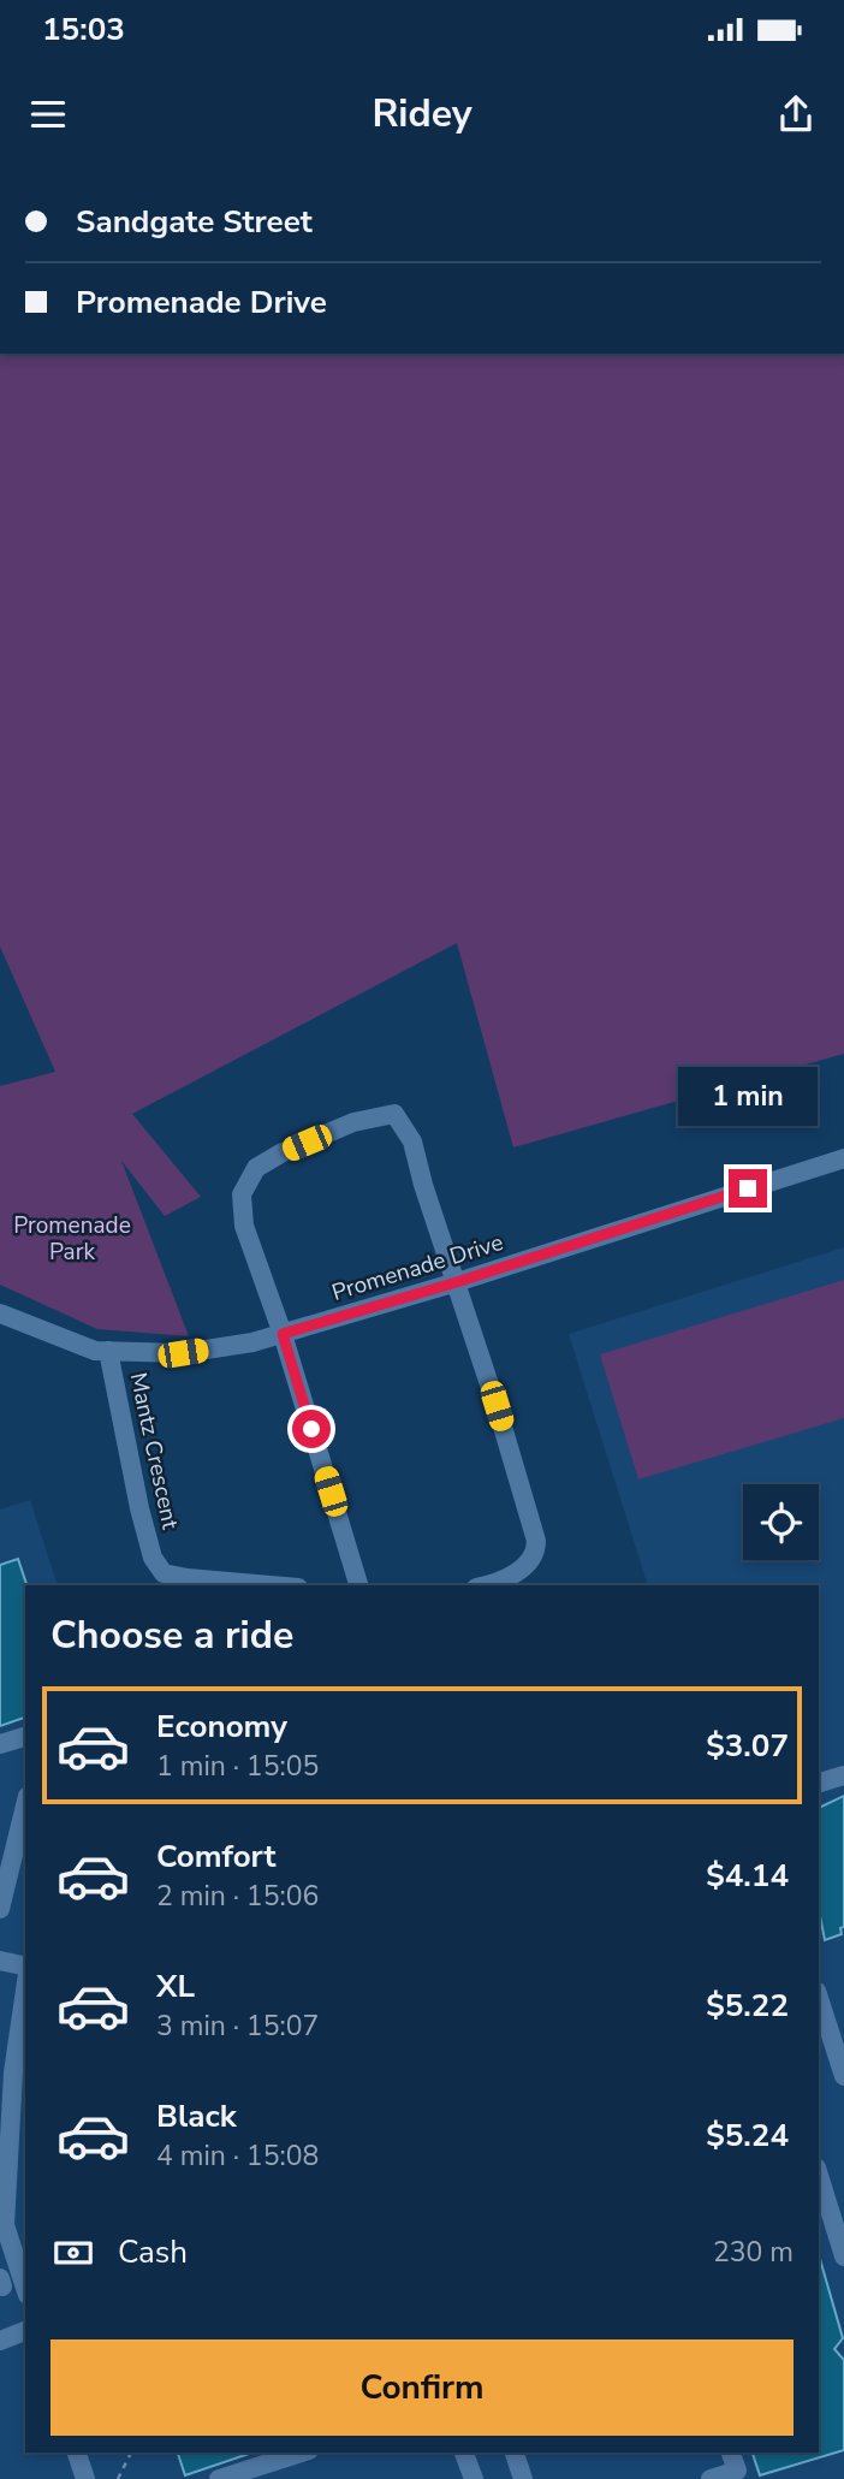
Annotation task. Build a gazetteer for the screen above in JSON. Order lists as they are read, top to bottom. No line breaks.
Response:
{"streets":{"street":["Promenade Drive","Mantz Crescent"]},"crossings":[["Promenade Drive","Mantz Crescent"]],"parks":["Promenade Park"],"page":{"status":"15:03","header":"Ridey","banner":["Sandgate Street","Promenade Drive"],"bubble":"1 min","heading":"Choose a ride","list":[{"name":"Economy","note":"1 min · 15:05","value":"$3.07"},{"name":"Comfort","note":"2 min · 15:06","value":"$4.14"},{"name":"XL","note":"3 min · 15:07","value":"$5.22"},{"name":"Black","note":"4 min · 15:08","value":"$5.24"}],"pay":["Cash","230 m"],"buttons":"Confirm"}}
